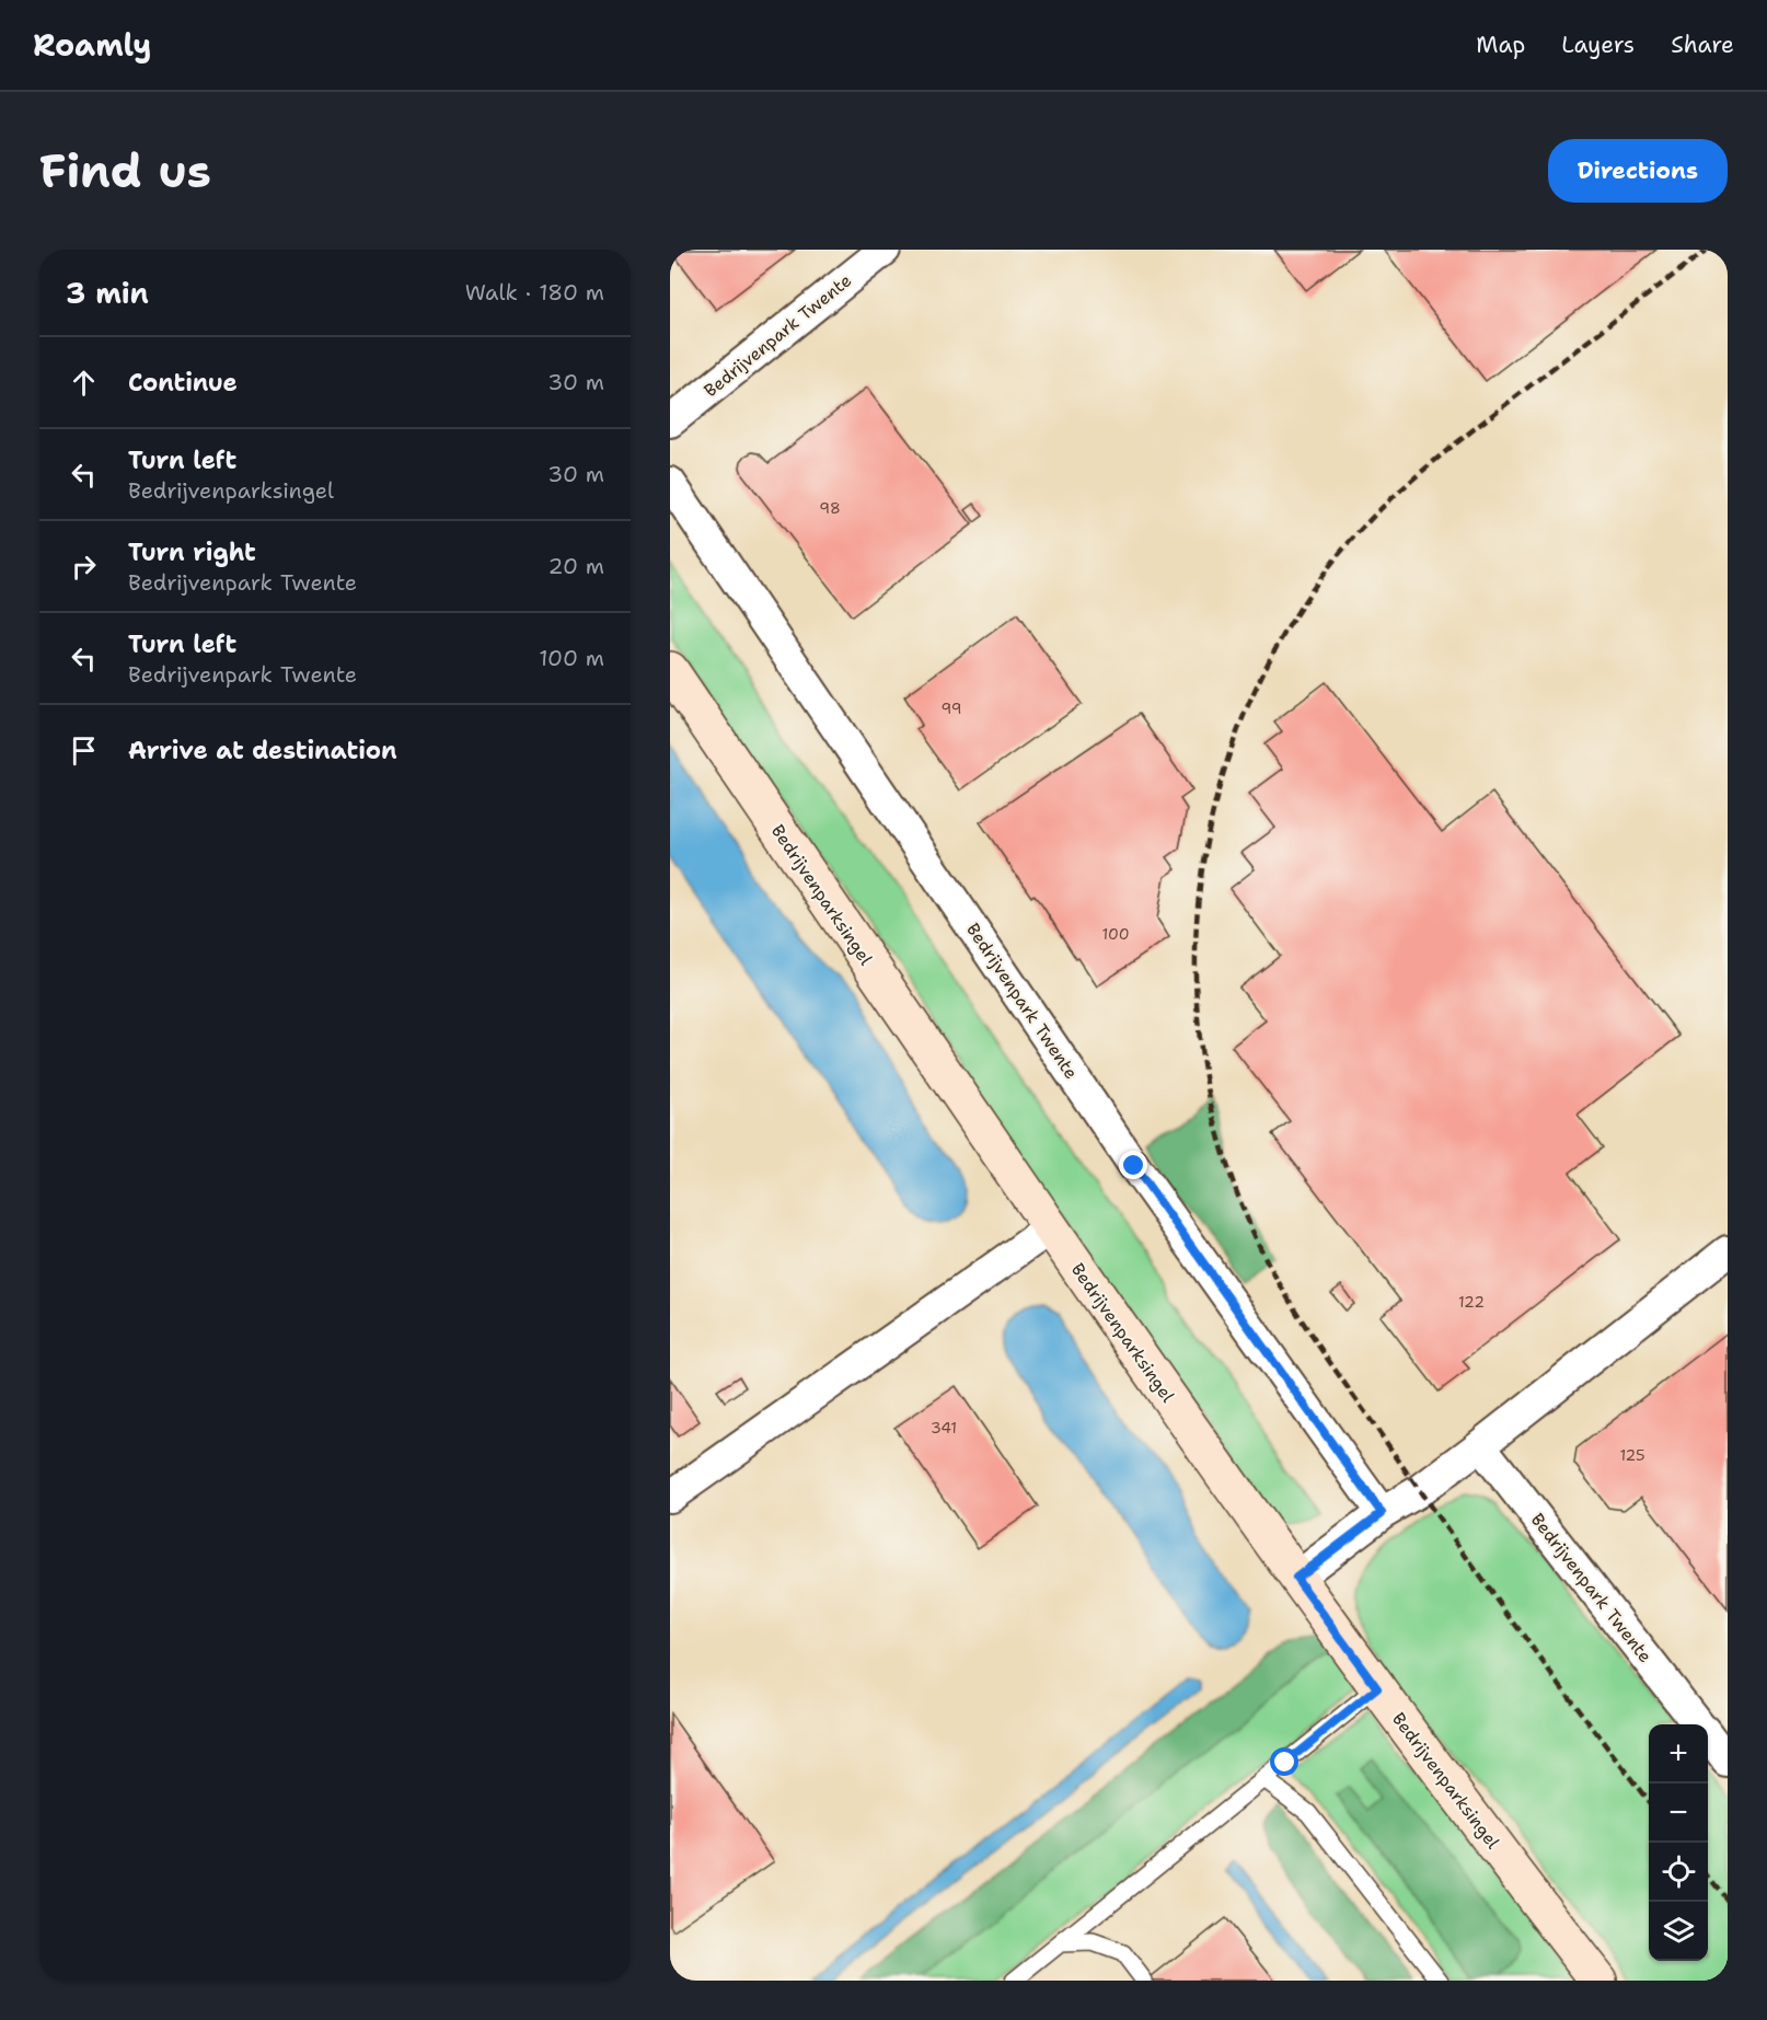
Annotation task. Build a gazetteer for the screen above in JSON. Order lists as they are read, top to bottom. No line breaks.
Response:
{"streets":{"street":["Bedrijvenpark Twente","Bedrijvenparksingel"]},"house_numbers":["98","99","100","122","341","125"],"page":{"header":"Roamly","nav":["Map","Layers","Share"],"buttons":"Directions","title":"Find us","heading":["3 min","Walk · 180 m"],"list":[["Continue","30 m"],["Turn left","Bedrijvenparksingel","30 m"],["Turn right","Bedrijvenpark Twente","20 m"],["Turn left","Bedrijvenpark Twente","100 m"],"Arrive at destination"],"map_buttons":["+","−"]}}
